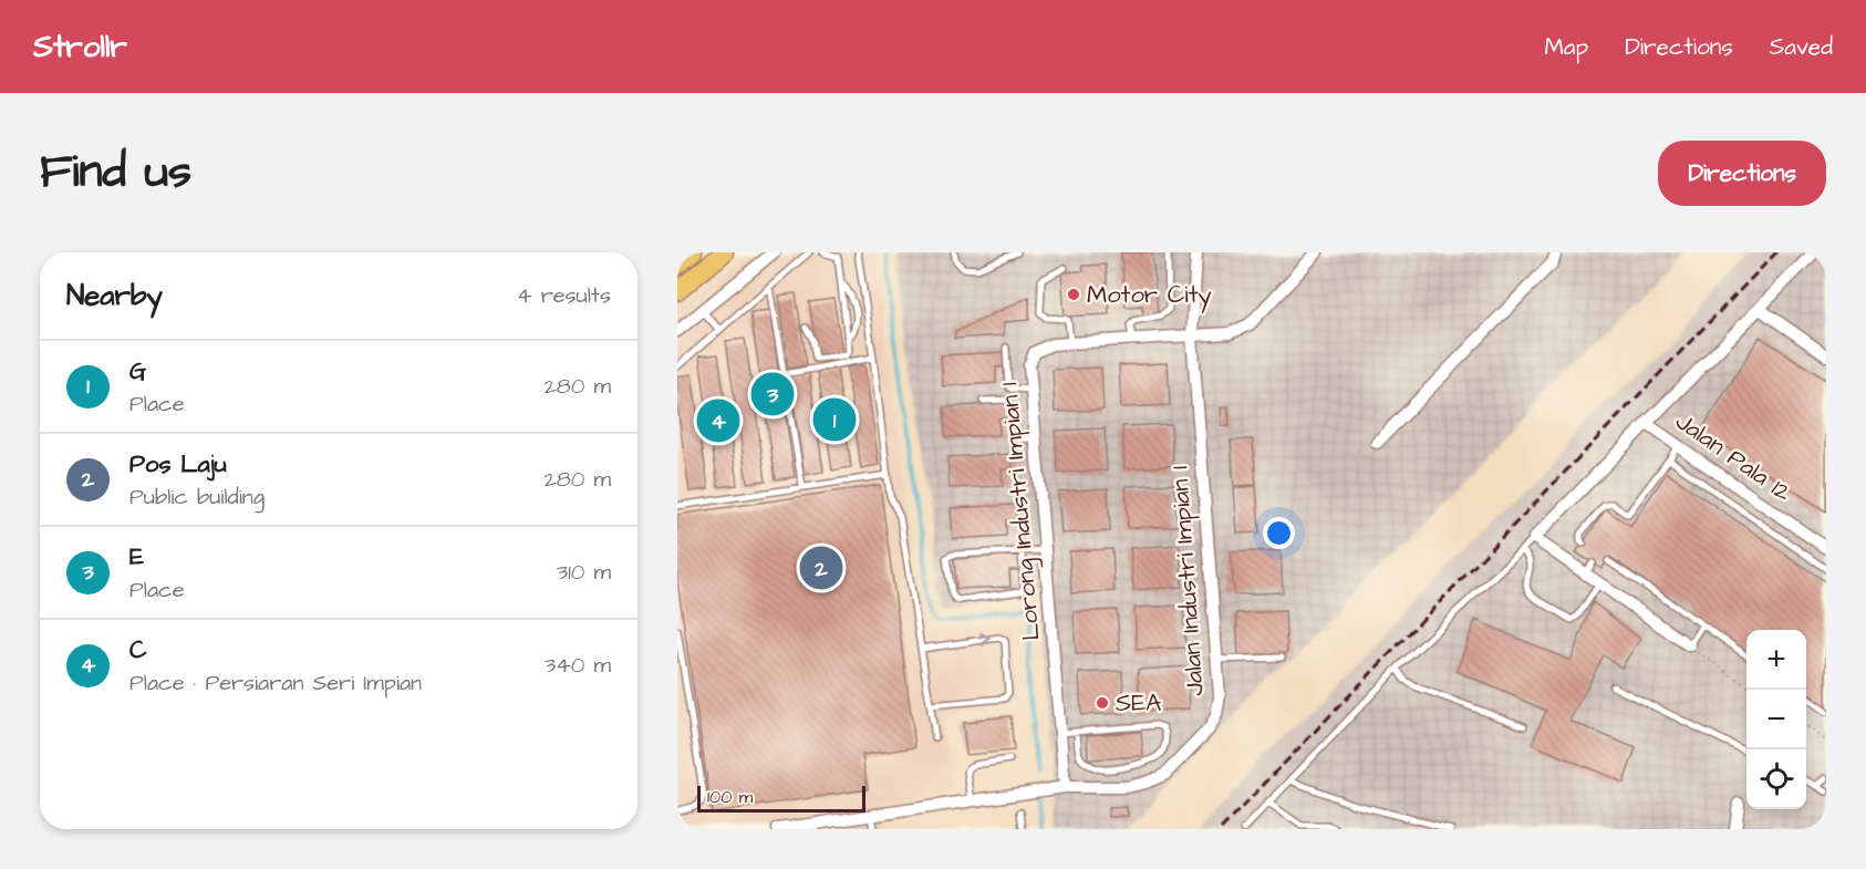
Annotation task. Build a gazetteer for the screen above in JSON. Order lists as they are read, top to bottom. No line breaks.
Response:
{"streets":{"street":["Jalan Pala 12","Lorong Industri Impian 1","Jalan Industri Impian 1"]},"crossings":[["Lorong Industri Impian 1","Jalan Industri Impian 1"]],"places":["Motor City","SEA"],"scale_bar":"100 m","page":{"header":"Strollr","nav":["Map","Directions","Saved"],"title":"Find us","buttons":"Directions","heading":["Nearby","4 results"],"list":[{"mark":"1","name":"G","note":"Place","value":"280 m"},{"mark":"2","name":"Pos Laju","note":"Public building","value":"280 m"},{"mark":"3","name":"E","note":"Place","value":"310 m"},{"mark":"4","name":"C","note":"Place · Persiaran Seri Impian","value":"340 m"}],"pins":["3","1","4","2"],"map_buttons":["+","−"],"scale":"100 m"}}
